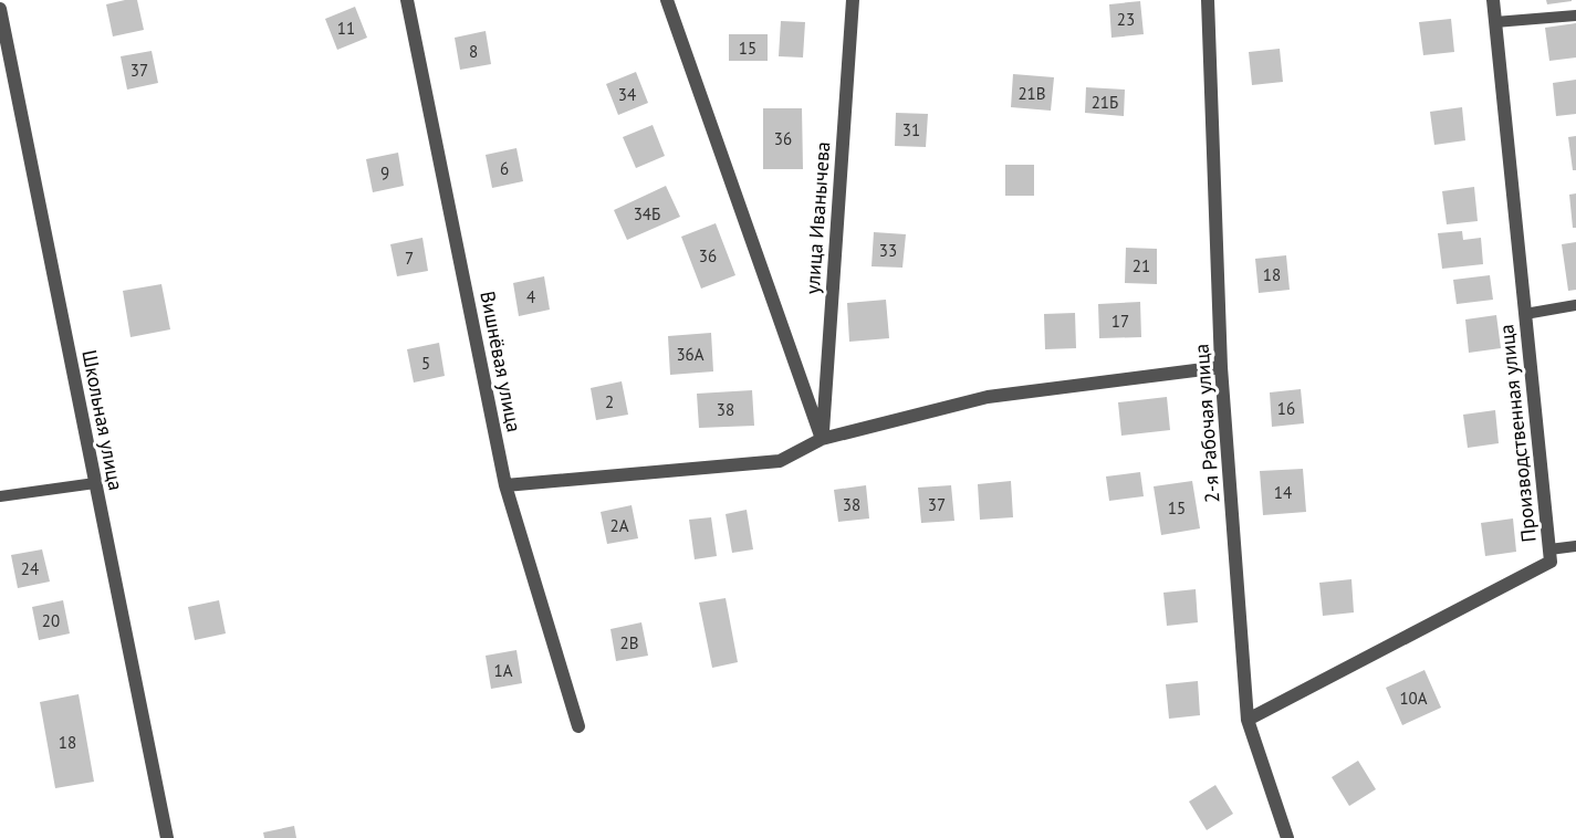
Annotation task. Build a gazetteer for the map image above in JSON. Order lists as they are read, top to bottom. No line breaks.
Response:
{"streets":{"street":["улица Иванычева","Вишнёвая улица","Школьная улица","2-я Рабочая улица","Производственная улица"]},"crossings":[["2-я Рабочая улица","Производственная улица"]],"house_numbers":["23","11","15","8","37","21В","34","21Б","31","36","6","9","34Б","33","36","7","21","18","4","17","36А","5","2","16","38","14","38","37","15","2А","24","20","2В","1А","10А","18"]}
